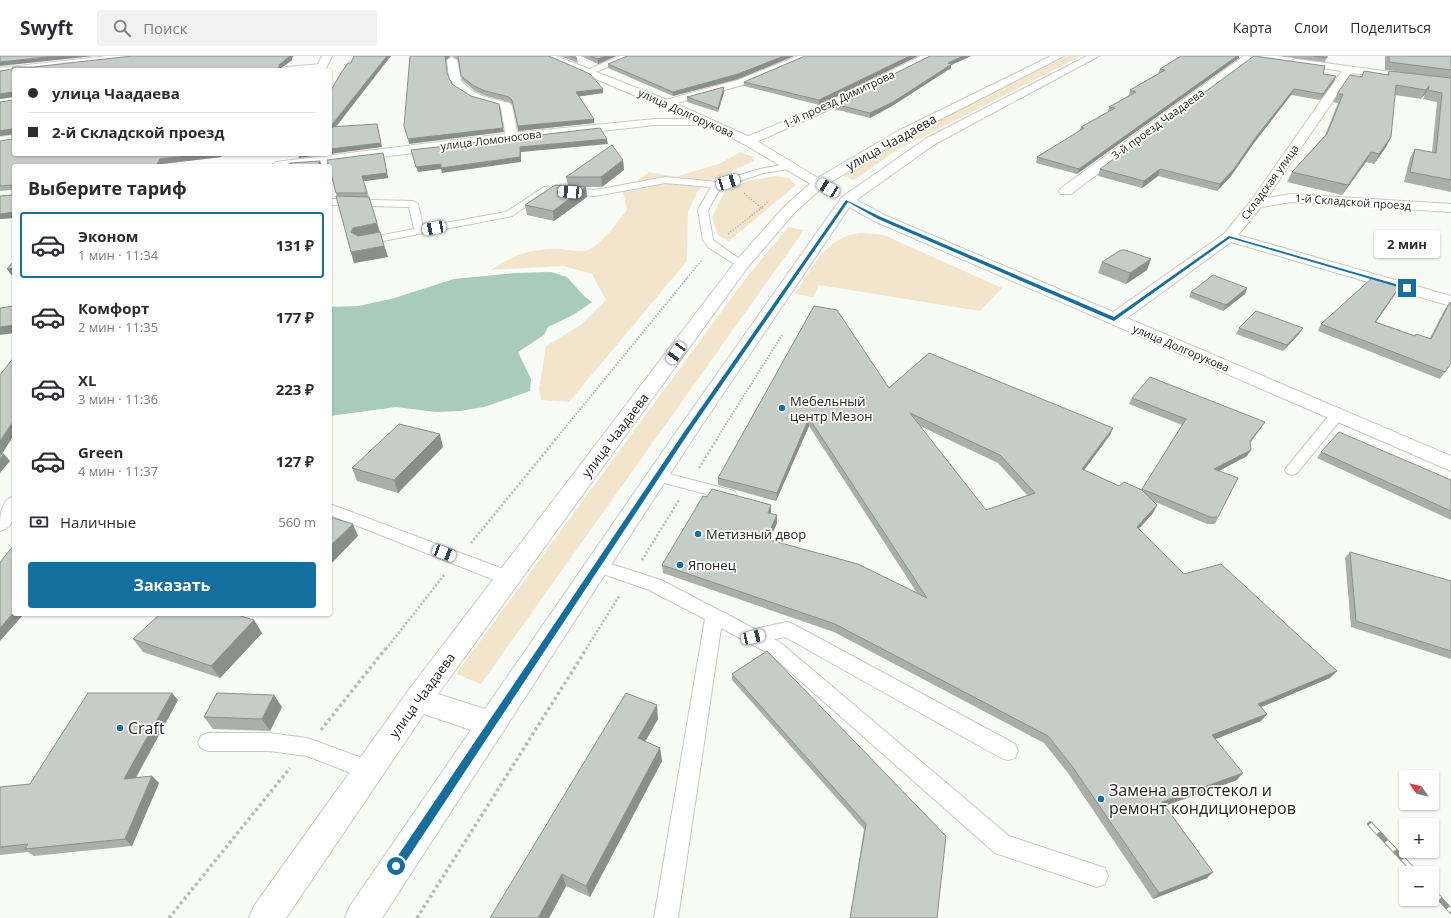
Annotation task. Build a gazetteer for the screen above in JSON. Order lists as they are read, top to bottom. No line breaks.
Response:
{"streets":{"street":["1-й проезд Димитрова","улица Долгорукова","3-й проезд Чаадаева","улица Ломоносова","улица Чаадаева","Складская улица","1-й Складской проезд"]},"crossings":[["1-й проезд Димитрова","улица Долгорукова"],["улица Долгорукова","улица Ломоносова"],["улица Долгорукова","улица Чаадаева"],["улица Долгорукова","Складская улица"],["Складская улица","1-й Складской проезд"]],"places":["Мебельный центр Мезон","Метизный двор","Японец","Craft","Замена автостекол и ремонт кондиционеров"],"north":"top left","page":{"header":"Swyft","search":"Поиск","nav":["Карта","Слои","Поделиться"],"banner":["улица Чаадаева","2-й Складской проезд"],"heading":"Выберите тариф","list":[{"name":"Эконом","note":"1 мин · 11:34","value":"131 ₽"},{"name":"Комфорт","note":"2 мин · 11:35","value":"177 ₽"},{"name":"XL","note":"3 мин · 11:36","value":"223 ₽"},{"name":"Green","note":"4 мин · 11:37","value":"127 ₽"}],"bubble":"2 мин","pay":["Наличные","560 m"],"buttons":"Заказать","map_buttons":["+","−"]}}
